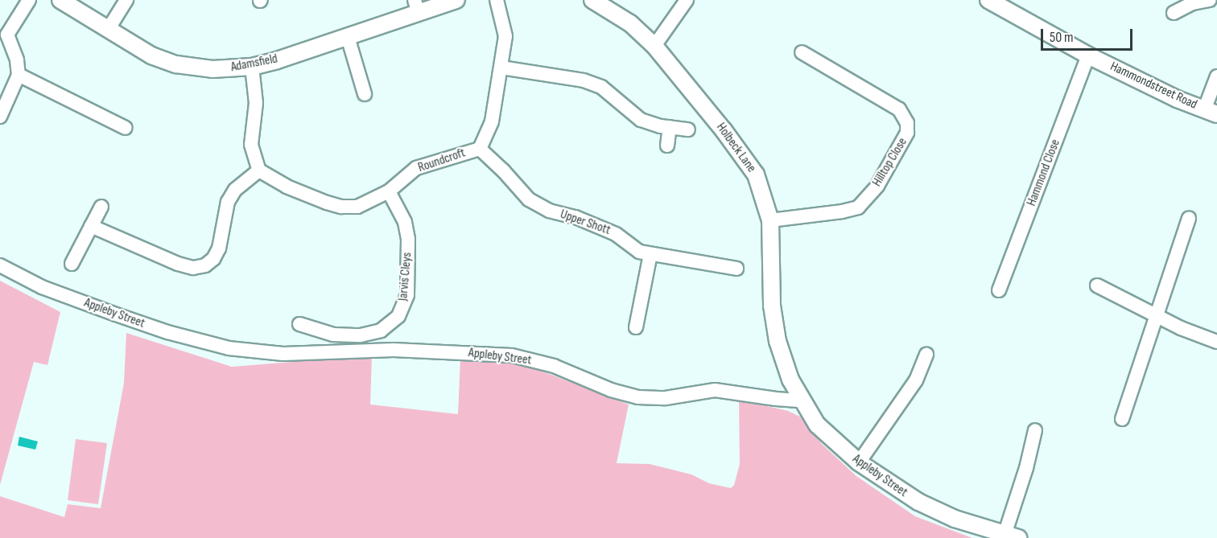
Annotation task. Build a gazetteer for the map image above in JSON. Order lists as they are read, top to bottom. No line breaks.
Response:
{"streets":{"street":["Adamsfield","Hammondstreet Road","Holbeck Lane","Roundcroft","Hilltop Close","Hammond Close","Upper Shott","Jarvis Cleys","Appleby Street"]},"crossings":[["Hammondstreet Road","Hammond Close"],["Holbeck Lane","Hilltop Close"],["Holbeck Lane","Appleby Street"],["Roundcroft","Upper Shott"],["Roundcroft","Jarvis Cleys"]],"scale_bar":"50 m"}
